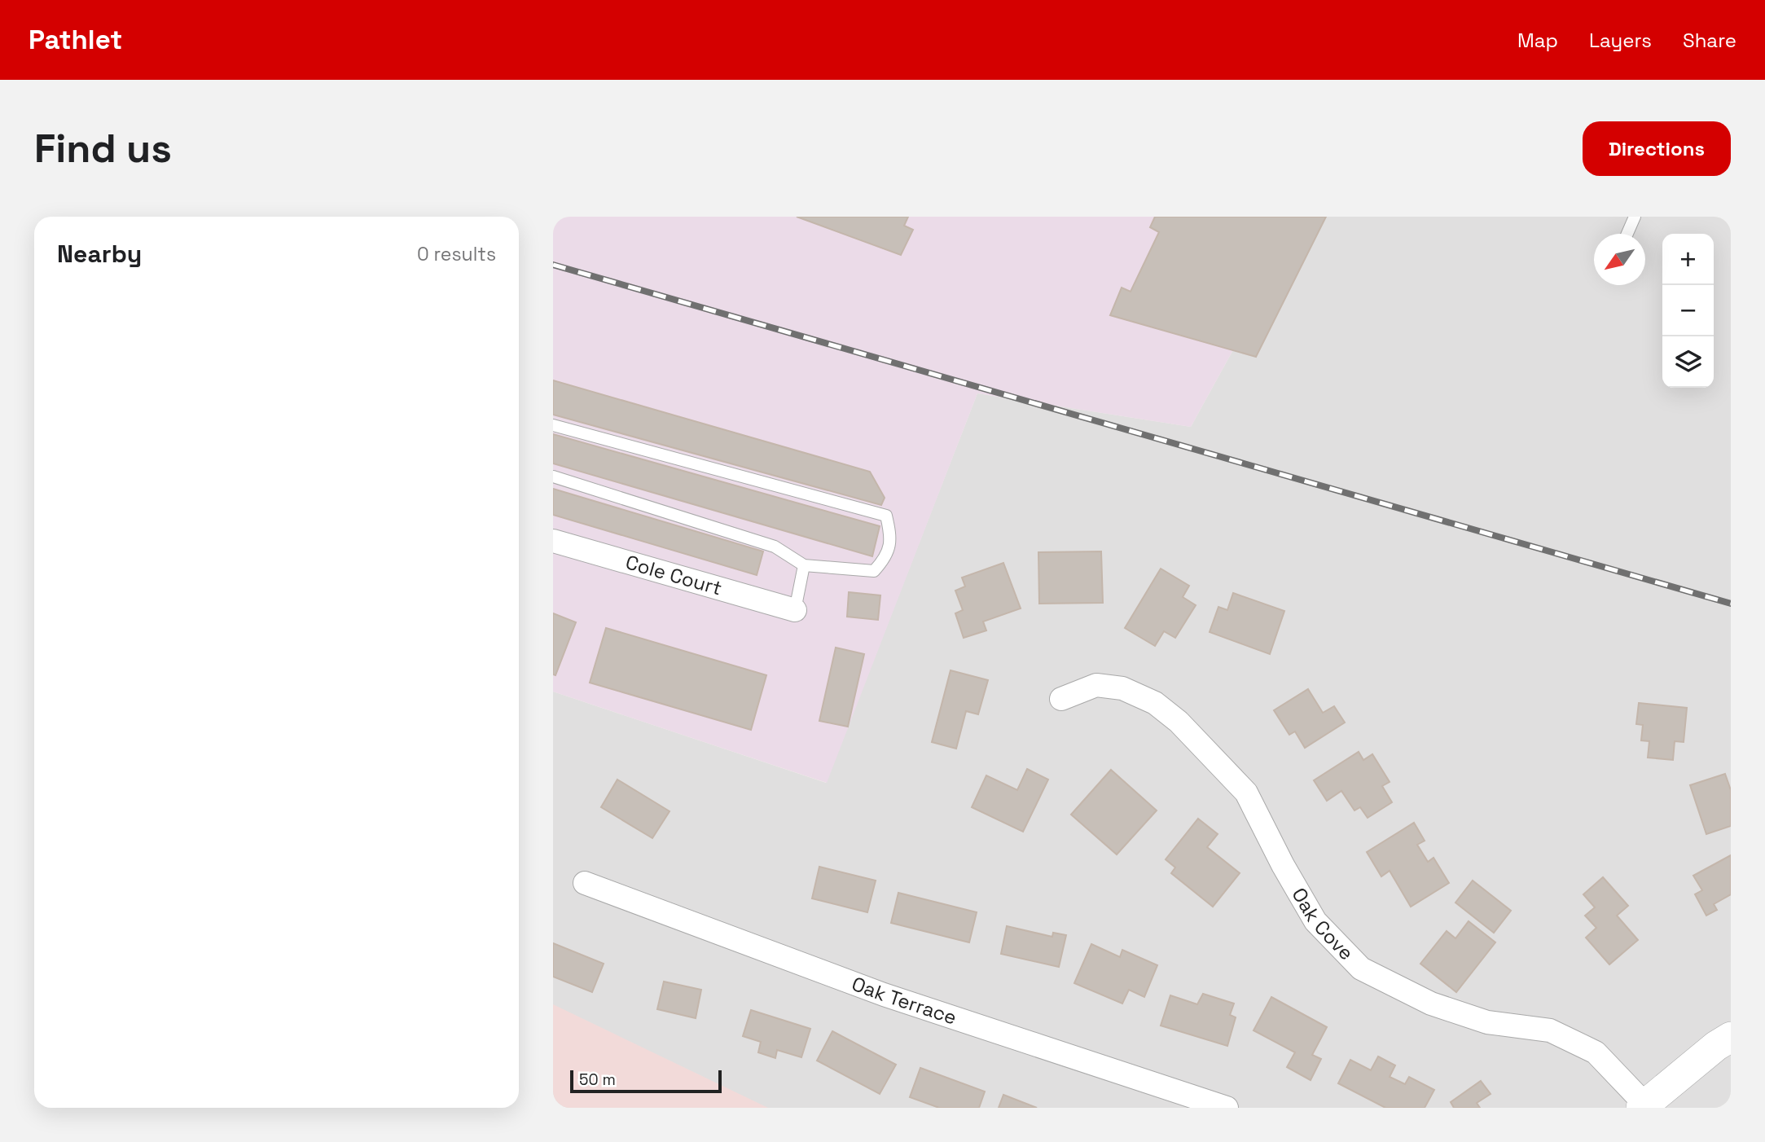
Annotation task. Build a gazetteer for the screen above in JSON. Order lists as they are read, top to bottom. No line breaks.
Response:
{"streets":{"street":["Cole Court","Oak Cove","Oak Terrace"]},"scale_bar":"50 m","north":"bottom left","page":{"header":"Pathlet","nav":["Map","Layers","Share"],"buttons":"Directions","title":"Find us","heading":["Nearby","0 results"],"map_buttons":["+","−"],"scale":"50 m"}}
